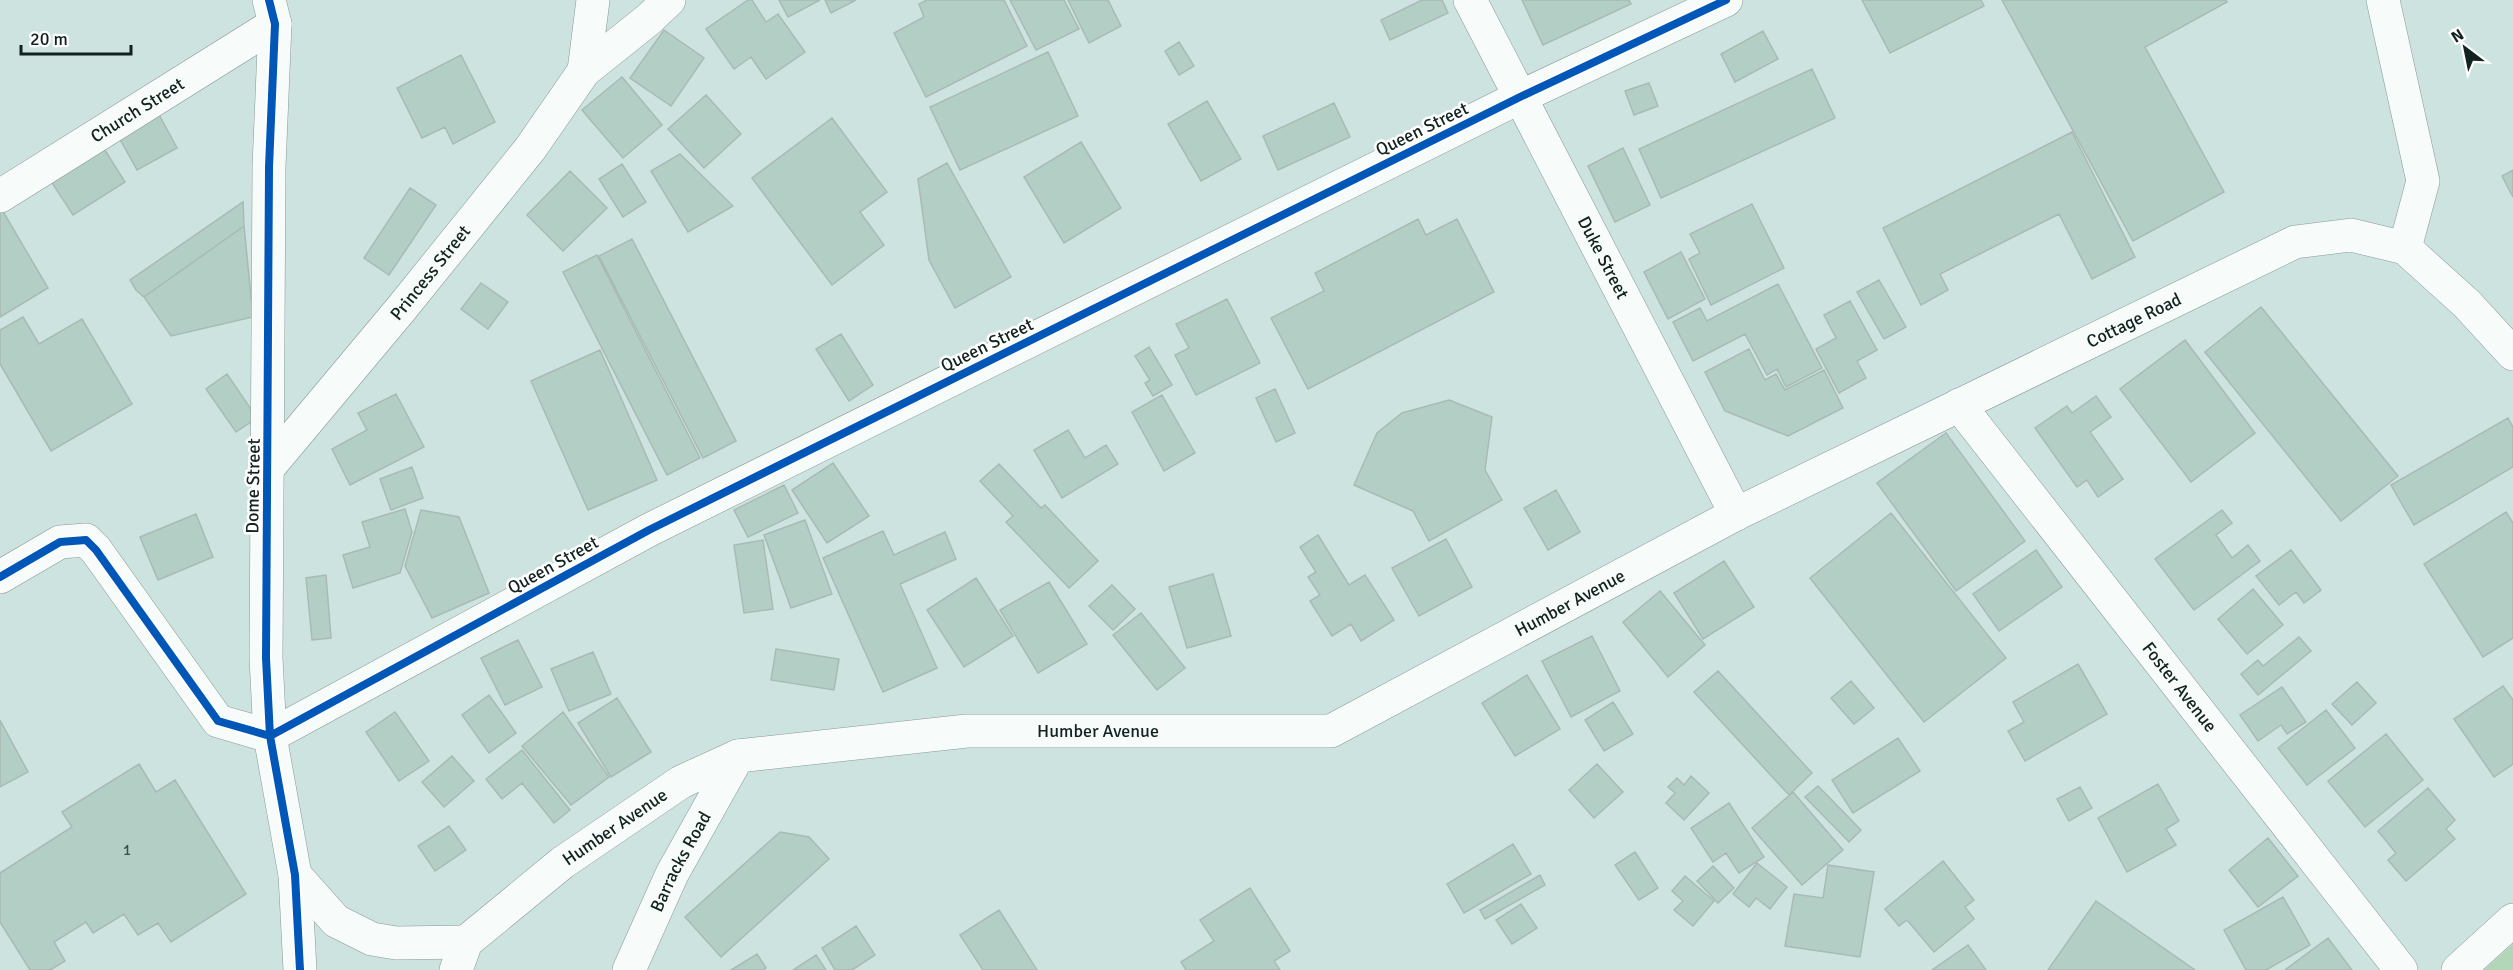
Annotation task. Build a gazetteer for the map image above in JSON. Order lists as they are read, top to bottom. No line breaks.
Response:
{"streets":{"street":["Church Street","Queen Street","Duke Street","Princess Street","Cottage Road","Dome Street","Humber Avenue","Foster Avenue","Barracks Road"]},"crossings":[["Church Street","Dome Street"],["Queen Street","Duke Street"],["Queen Street","Dome Street"],["Duke Street","Cottage Road"],["Duke Street","Humber Avenue"],["Princess Street","Dome Street"],["Cottage Road","Humber Avenue"],["Cottage Road","Foster Avenue"],["Dome Street","Humber Avenue"],["Humber Avenue","Barracks Road"]],"house_numbers":["1"],"scale_bar":"20 m","north":"top left"}
